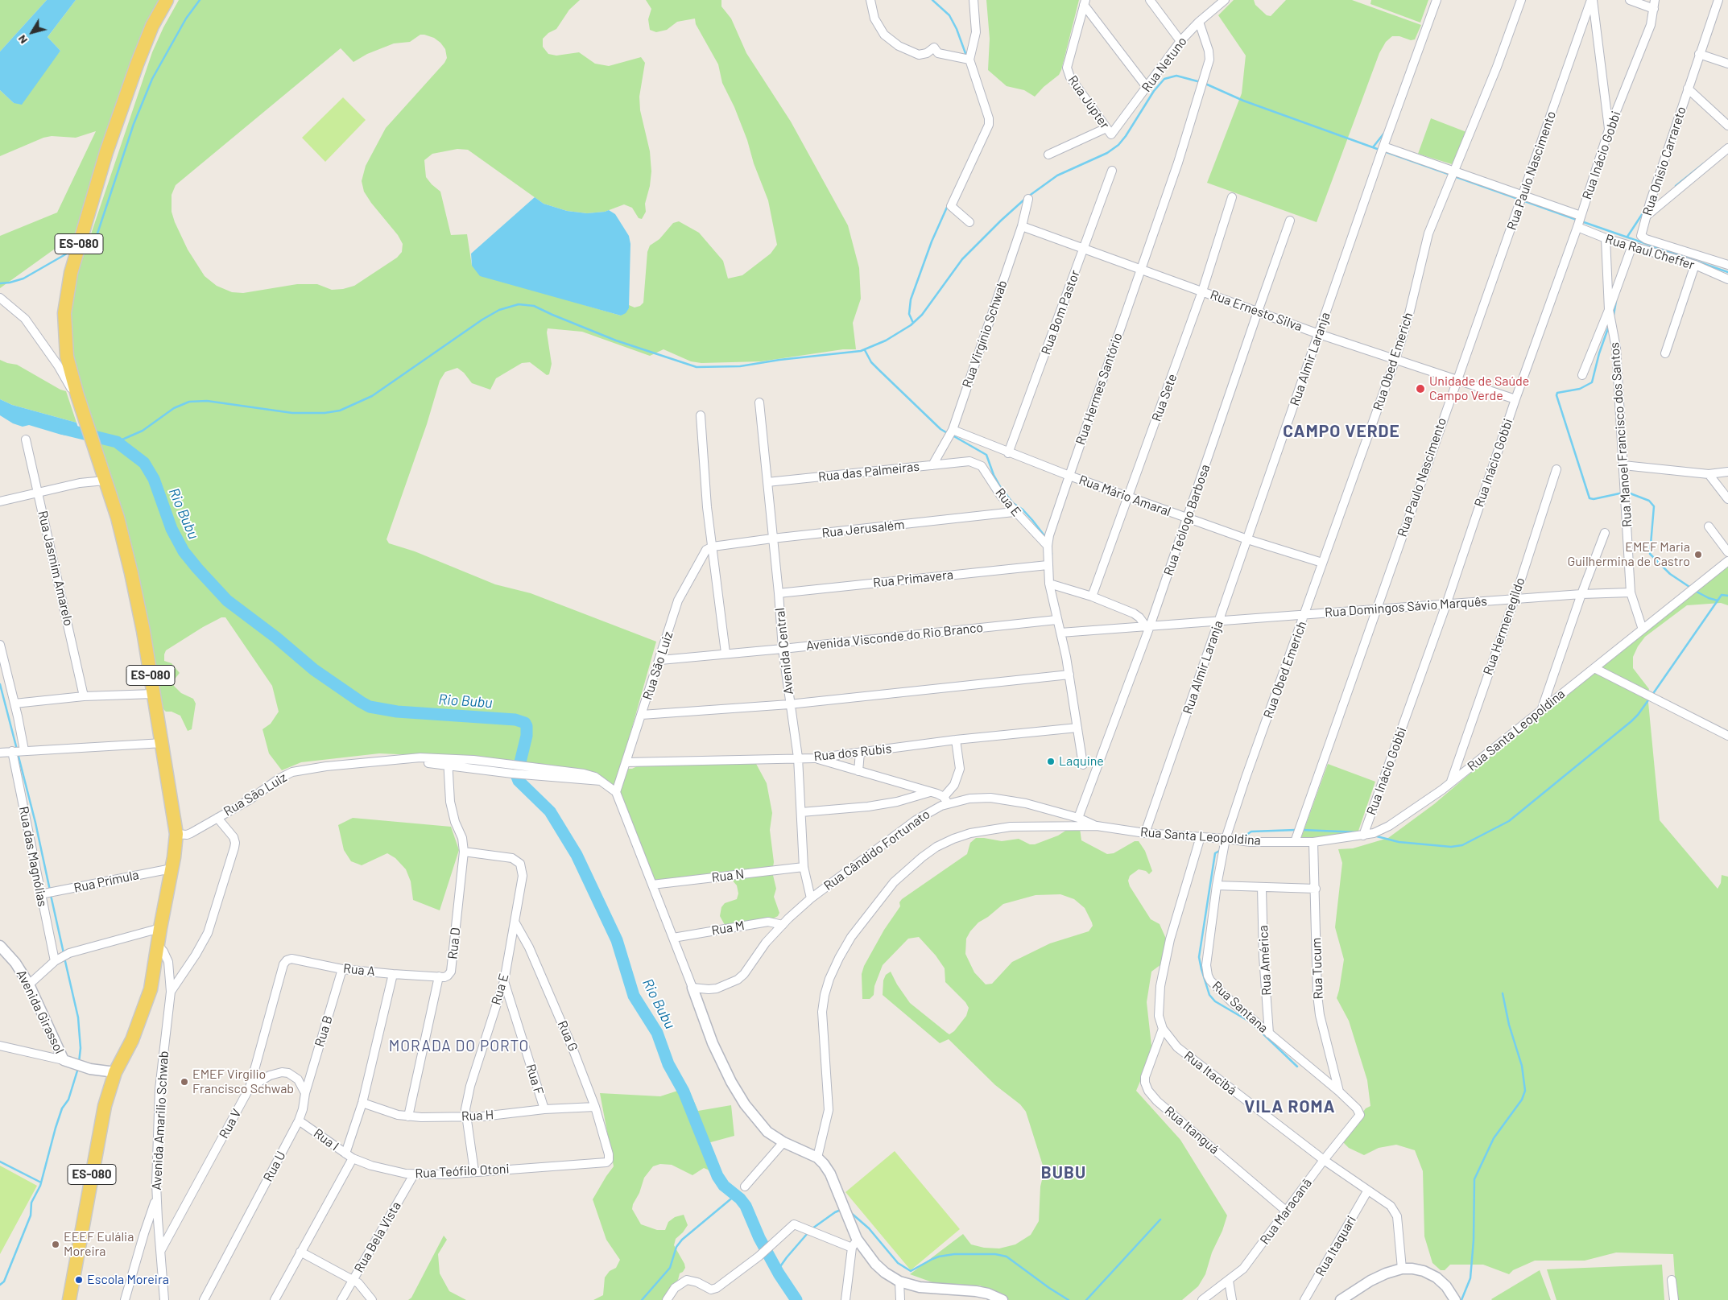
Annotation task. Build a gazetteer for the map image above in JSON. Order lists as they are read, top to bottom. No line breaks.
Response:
{"streets":{"main road":["ES-080"],"street":["Rua Netuno","Rua Júpter","Rua Inácio Gobbi","Rua Onísio Carrareto","Rua Paulo Nascimento","Rua Raul Cheffer","Rua Ernesto Silva","Rua Bom Pastor","Rua Virgínio Schwab","Rua Almir Laranja","Rua Obed Emerich","Rua Hermes Santório","Rua Sete","Rua Manoel Francisco dos Santos","Rua das Palmeiras","Rua Mário Amaral","Rua E","Rua Teólogo Barbosa","Rua Jerusalém","Rua Jasmim Amarelo","Rua Primavera","Rua Domingos Sávio Marquês","Rua Hermenegildo","Avenida Visconde do Rio Branco","Avenida Central","Rua São Luiz","Rua Santa Leopoldina","Rua dos Rubis","Rua Cândido Fortunato","Rua das Magnólias","Rua N","Rua Prímula","Rua M","Rua D","Rua América","Rua Tucum","Rua A","Rua Santana","Avenida Girassol","Rua B","Rua G","Rua Itacibá","Rua F","Rua H","Avenida Amarilio Schwab","Rua V","Rua Itanguá","Rua I","Rua U","Rua Teófilo Otoni","Rua Maracanã","Rua Bela Vista","Rua Itaquari"]},"crossings":[["Rua Netuno","Rua Júpter"],["Rua Netuno","Rua Hermes Santório"],["Rua Inácio Gobbi","Rua Raul Cheffer"],["Rua Inácio Gobbi","Rua Ernesto Silva"],["Rua Inácio Gobbi","Rua Domingos Sávio Marquês"],["Rua Inácio Gobbi","Rua Santa Leopoldina"],["Rua Onísio Carrareto","Rua Raul Cheffer"],["Rua Paulo Nascimento","Rua Ernesto Silva"],["Rua Paulo Nascimento","Rua Domingos Sávio Marquês"],["Rua Paulo Nascimento","Rua Santa Leopoldina"],["ES-080","Rua São Luiz"],["ES-080","Rua Prímula"],["ES-080","Avenida Amarilio Schwab"],["Rua Raul Cheffer","Rua Manoel Francisco dos Santos"],["Rua Ernesto Silva","Rua Bom Pastor"],["Rua Ernesto Silva","Rua Virgínio Schwab"],["Rua Ernesto Silva","Rua Almir Laranja"],["Rua Ernesto Silva","Rua Obed Emerich"],["Rua Ernesto Silva","Rua Hermes Santório"],["Rua Ernesto Silva","Rua Sete"],["Rua Ernesto Silva","Rua Teólogo Barbosa"],["Rua Bom Pastor","Rua Mário Amaral"],["Rua Virgínio Schwab","Rua das Palmeiras"],["Rua Virgínio Schwab","Rua Mário Amaral"],["Rua Almir Laranja","Rua Mário Amaral"],["Rua Almir Laranja","Rua Domingos Sávio Marquês"],["Rua Almir Laranja","Rua Santa Leopoldina"],["Rua Obed Emerich","Rua Mário Amaral"],["Rua Obed Emerich","Rua Domingos Sávio Marquês"],["Rua Obed Emerich","Rua Santa Leopoldina"],["Rua Obed Emerich","Rua Santana"],["Rua Hermes Santório","Rua Mário Amaral"],["Rua Hermes Santório","Rua E"],["Rua Hermes Santório","Rua Primavera"],["Rua Hermes Santório","Rua Domingos Sávio Marquês"],["Rua Hermes Santório","Avenida Visconde do Rio Branco"],["Rua Hermes Santório","Rua dos Rubis"],["Rua Sete","Rua Mário Amaral"],["Rua Manoel Francisco dos Santos","Rua Domingos Sávio Marquês"],["Rua Manoel Francisco dos Santos","Rua Santa Leopoldina"],["Rua das Palmeiras","Rua E"],["Rua das Palmeiras","Avenida Central"],["Rua Mário Amaral","Rua Teólogo Barbosa"],["Rua E","Rua Jerusalém"],["Rua E","Rua D"],["Rua E","Rua G"],["Rua E","Rua F"],["Rua E","Rua H"],["Rua E","Rua Teófilo Otoni"],["Rua Teólogo Barbosa","Rua Domingos Sávio Marquês"],["Rua Teólogo Barbosa","Rua Cândido Fortunato"],["Rua Jerusalém","Avenida Central"],["Rua Jerusalém","Rua São Luiz"],["Rua Primavera","Avenida Central"],["Rua Domingos Sávio Marquês","Rua Hermenegildo"],["Rua Hermenegildo","Rua Santa Leopoldina"],["Avenida Visconde do Rio Branco","Avenida Central"],["Avenida Visconde do Rio Branco","Rua São Luiz"],["Avenida Central","Rua dos Rubis"],["Avenida Central","Rua Cândido Fortunato"],["Avenida Central","Rua N"],["Rua São Luiz","Rua dos Rubis"],["Rua São Luiz","Rua D"],["Rua Santa Leopoldina","Rua Cândido Fortunato"],["Rua Santa Leopoldina","Rua Tucum"],["Rua Santa Leopoldina","Rua Santana"],["Rua Santa Leopoldina","Rua Itacibá"],["Rua Cândido Fortunato","Rua M"],["Rua das Magnólias","Rua Prímula"],["Rua D","Rua A"],["Rua D","Rua H"],["Rua América","Rua Santana"],["Rua Tucum","Rua Santana"],["Rua A","Rua B"],["Rua A","Rua V"],["Rua Santana","Rua Maracanã"],["Rua B","Rua U"],["Rua G","Rua H"],["Rua G","Rua Teófilo Otoni"],["Rua Itacibá","Rua Itanguá"],["Rua Itacibá","Rua Maracanã"],["Rua Itacibá","Rua Itaquari"],["Rua F","Rua H"],["Avenida Amarilio Schwab","Rua V"],["Rua Itanguá","Rua Maracanã"],["Rua I","Rua U"],["Rua I","Rua Teófilo Otoni"],["Rua Teófilo Otoni","Rua Bela Vista"]],"districts":["CAMPO VERDE","MORADA DO PORTO","VILA ROMA","BUBU"],"water":["Rio Bubu"],"places":["Unidade de Saúde Campo Verde","EMEF Maria Guilhermina de Castro","Laquine","EMEF Virgilio Francisco Schwab","EEEF Eulália Moreira","Escola Moreira"],"north":"bottom left"}
